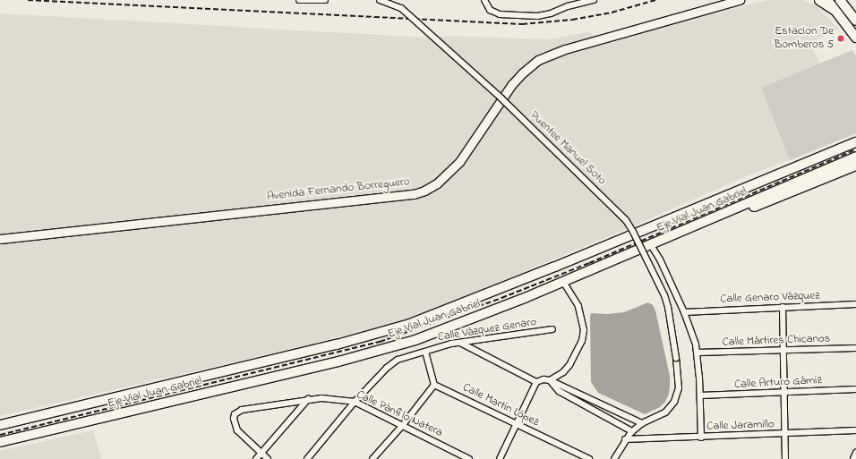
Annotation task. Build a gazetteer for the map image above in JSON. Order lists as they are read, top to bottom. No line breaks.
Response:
{"streets":{"main road":["Avenida Fernando Borreguero","Eje Vial Juan Gabriel"],"street":["Puentee Manuel Soto","Calle Genaro Vázquez","Calle Vázquez Genaro","Calle Mártires Chicanos","Calle Arturo Gámiz","Calle Martín López","Calle Pánfilo Natera","Calle Jaramillo"]},"crossings":[["Puentee Manuel Soto","Calle Jaramillo"],["Calle Vázquez Genaro","Calle Pánfilo Natera"]],"places":["Estacion De Bomberos 5"]}
